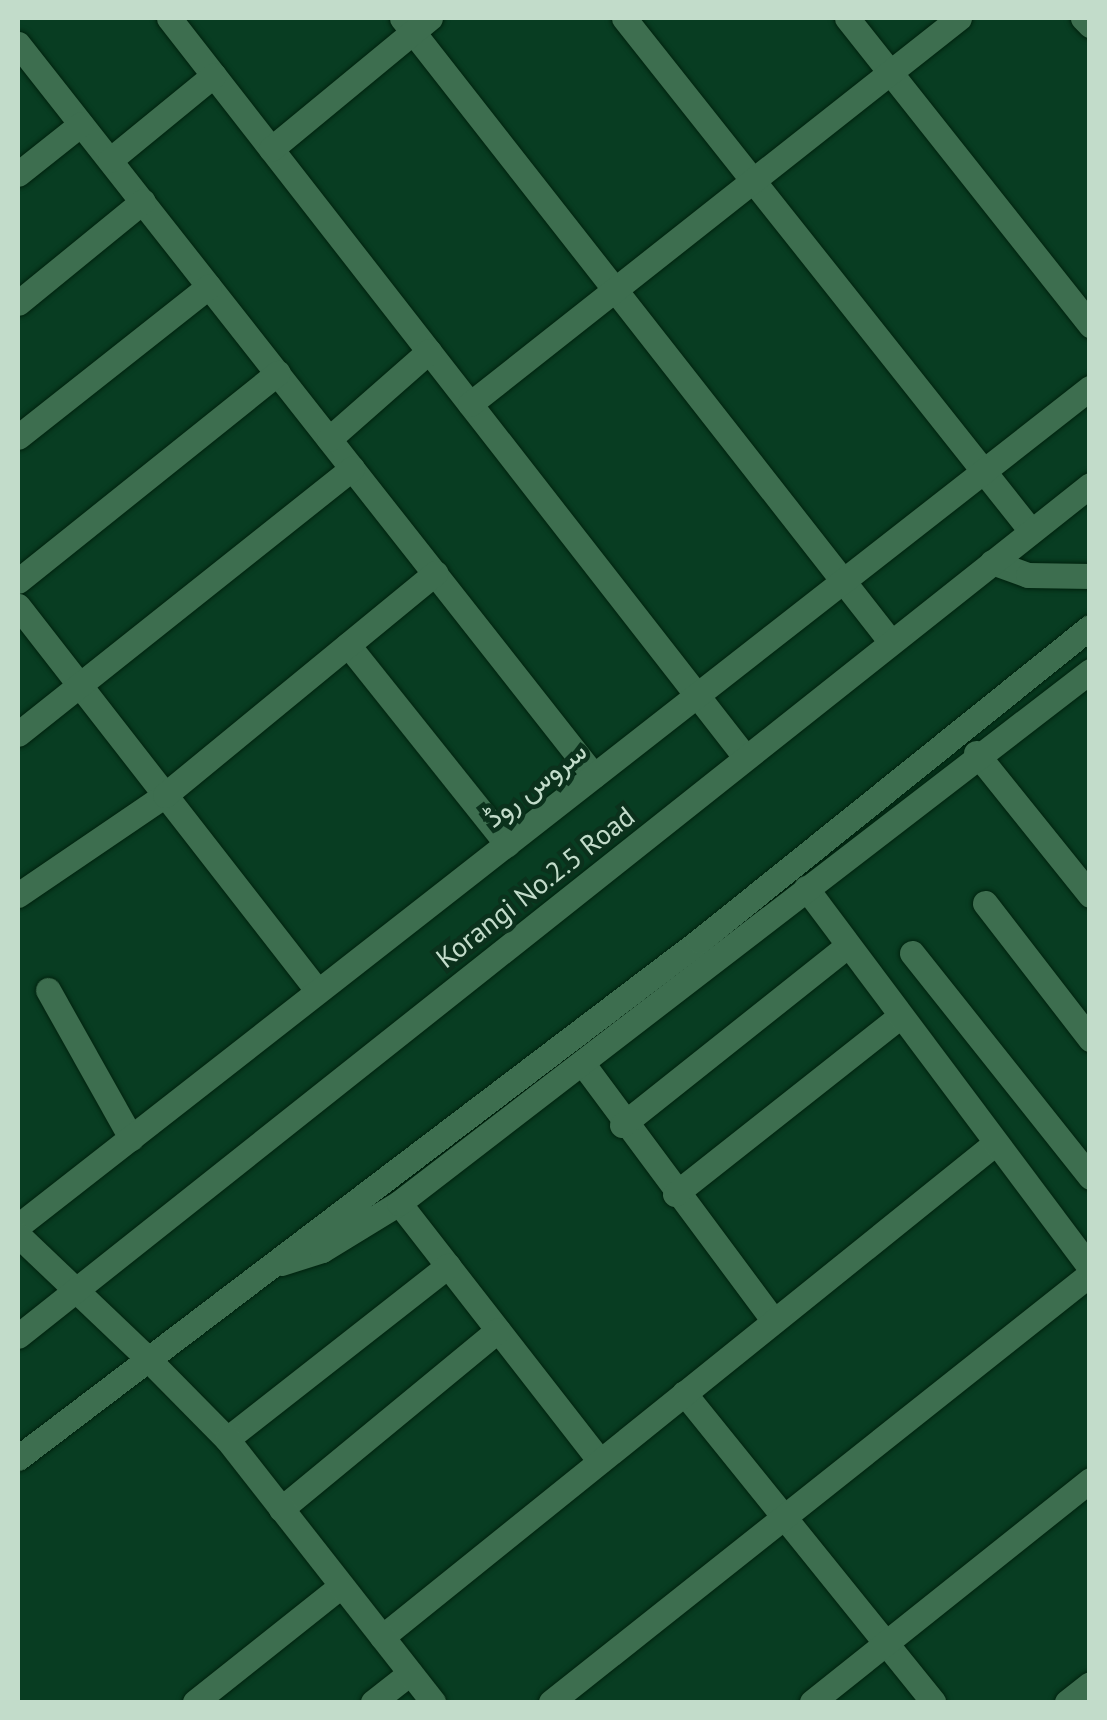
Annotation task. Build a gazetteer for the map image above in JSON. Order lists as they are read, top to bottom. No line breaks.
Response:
{"streets":{"street":["سروس روڈ","Korangi No.2.5 Road"]}}
